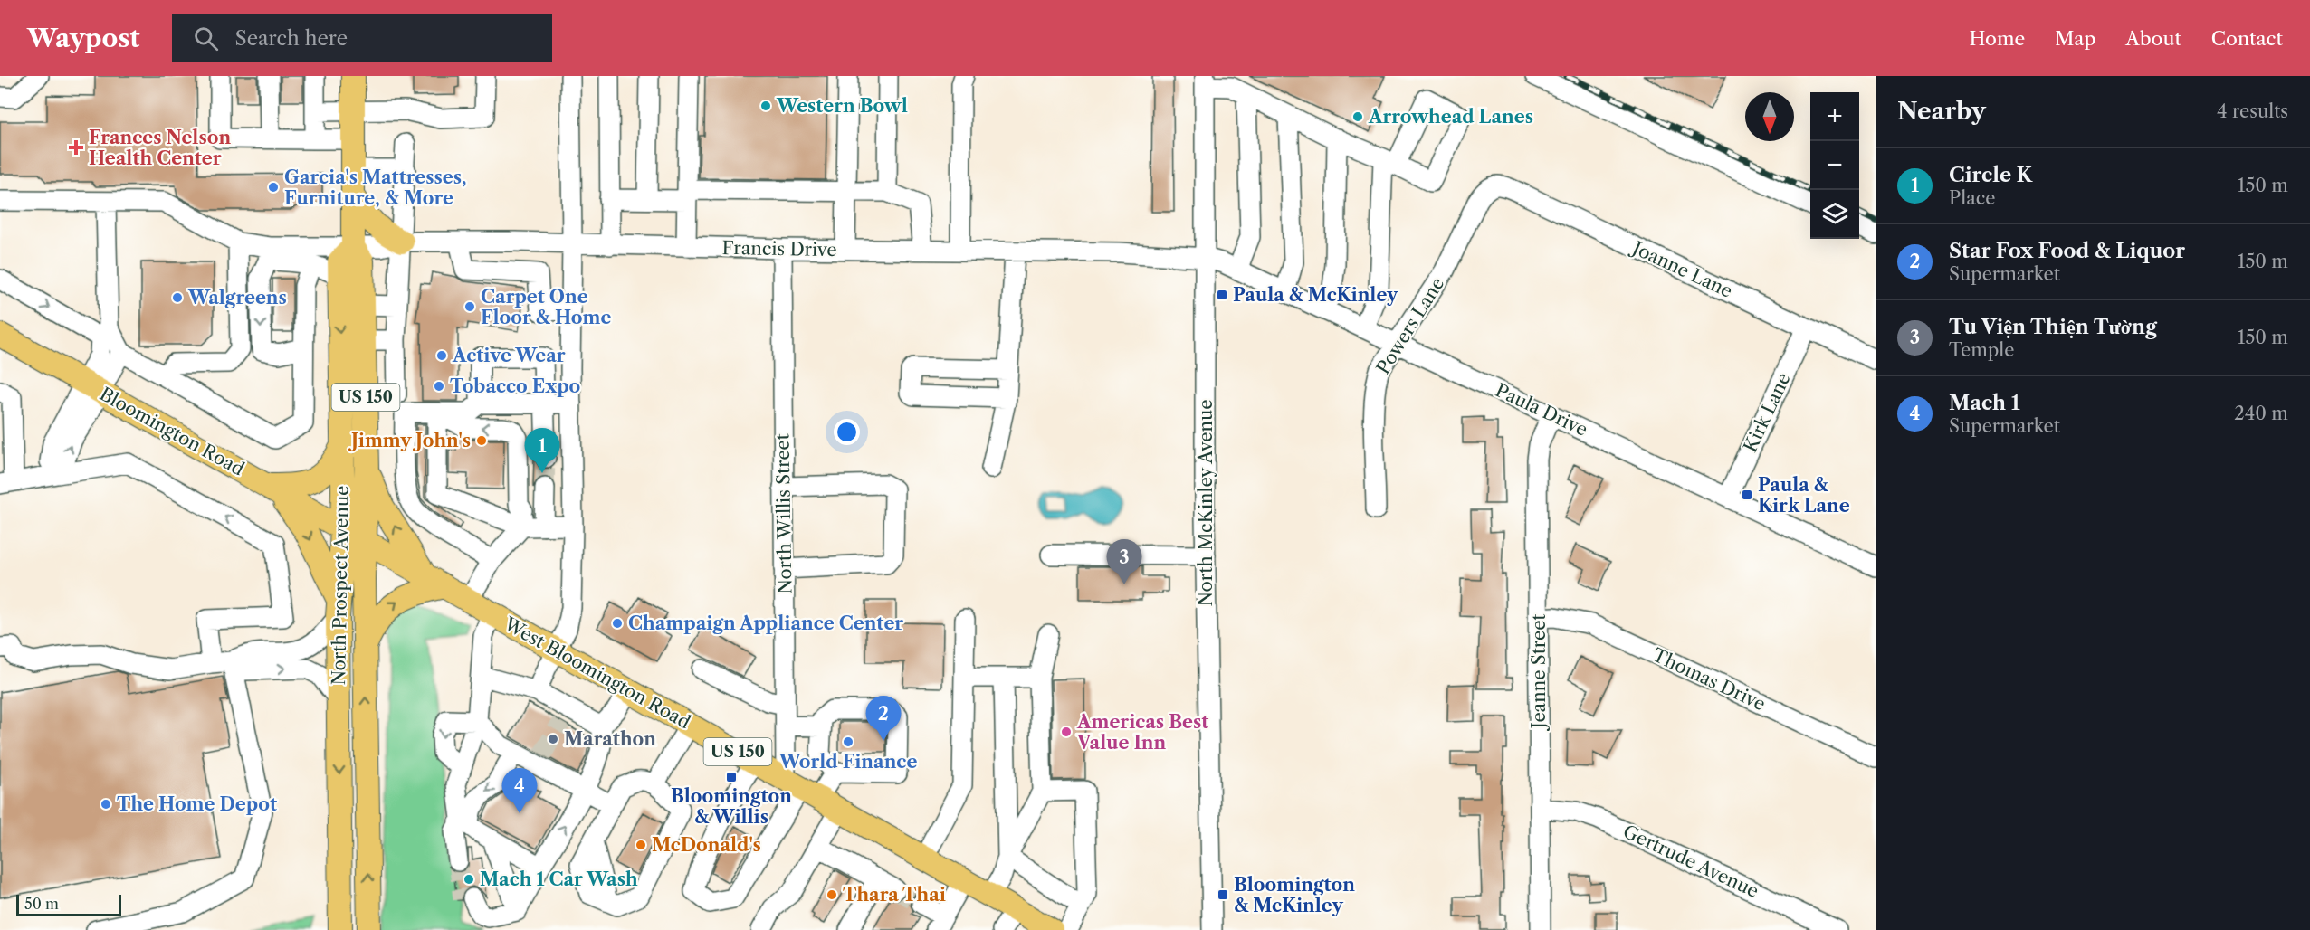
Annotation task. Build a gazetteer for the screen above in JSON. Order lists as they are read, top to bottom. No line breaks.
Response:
{"streets":{"main road":["US 150","Bloomington Road","North Prospect Avenue","West Bloomington Road"],"street":["Francis Drive","Joanne Lane","Powers Lane","Paula Drive","Kirk Lane","North McKinley Avenue","North Willis Street","Jeanne Street","Thomas Drive","Gertrude Avenue"]},"crossings":[["Francis Drive","Paula Drive"],["Francis Drive","North McKinley Avenue"],["Francis Drive","North Willis Street"],["Francis Drive","North Prospect Avenue"],["Joanne Lane","Powers Lane"],["Joanne Lane","Kirk Lane"],["Powers Lane","Paula Drive"],["Paula Drive","Kirk Lane"],["Paula Drive","North McKinley Avenue"],["Paula Drive","Jeanne Street"],["Bloomington Road","North Prospect Avenue"],["Bloomington Road","West Bloomington Road"],["North Willis Street","West Bloomington Road"],["North Prospect Avenue","West Bloomington Road"],["Jeanne Street","Thomas Drive"],["Jeanne Street","Gertrude Avenue"]],"places":{"other":["Western Bowl","Arrowhead Lanes","Garcia's Mattresses, Furniture, & More","Walgreens","Carpet One Floor & Home","Active Wear","Tobacco Expo","Jimmy John's","Champaign Appliance Center","Americas Best Value Inn","Marathon","World Finance","The Home Depot","McDonald's","Mach 1 Car Wash","Thara Thai"],"health":["Frances Nelson Health Center"],"transit":["Paula & McKinley","Paula & Kirk Lane","Bloomington & Willis","Bloomington & McKinley"]},"scale_bar":"50 m","north":"bottom","page":{"header":"Waypost","search":"Search here","nav":["Home","Map","About","Contact"],"heading":["Nearby","4 results"],"map_buttons":["+","−"],"list":[{"mark":"1","name":"Circle K","note":"Place","value":"150 m"},{"mark":"2","name":"Star Fox Food & Liquor","note":"Supermarket","value":"150 m"},{"mark":"3","name":"Tu Viện Thiện Tường","note":"Temple","value":"150 m"},{"mark":"4","name":"Mach 1","note":"Supermarket","value":"240 m"}],"pins":["1","3","2","4"],"scale":"50 m"}}
